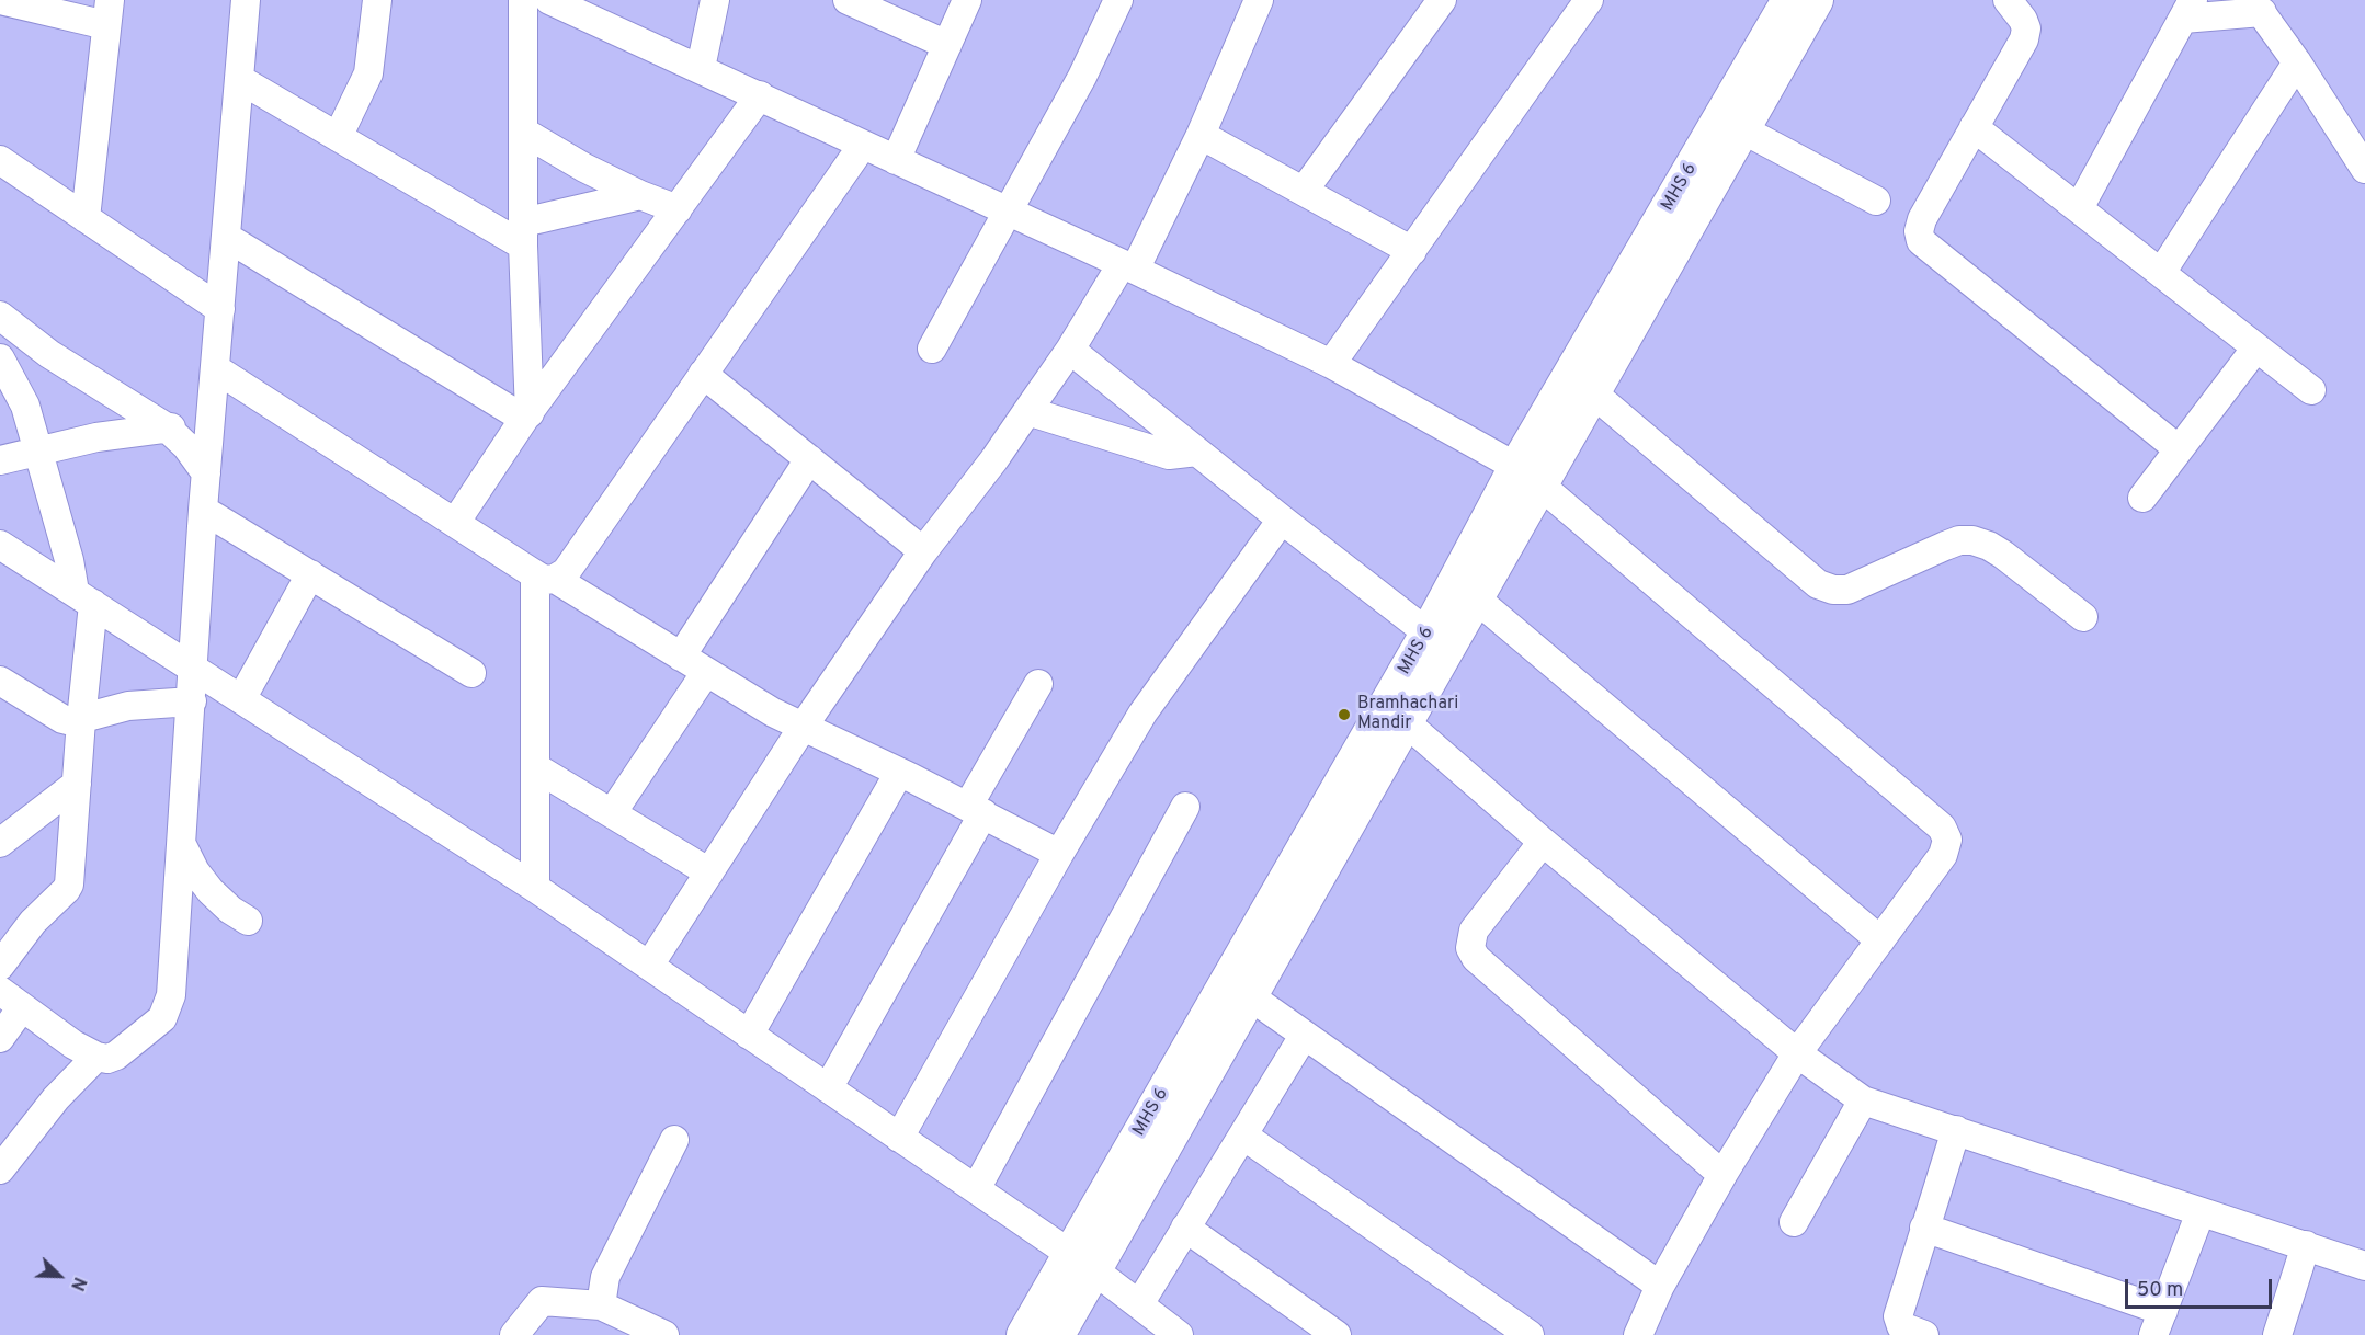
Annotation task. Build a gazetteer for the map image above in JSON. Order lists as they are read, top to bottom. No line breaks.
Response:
{"streets":{"main road":["MHS 6"]},"places":["Bramhachari Mandir"],"scale_bar":"50 m","north":"bottom right"}
